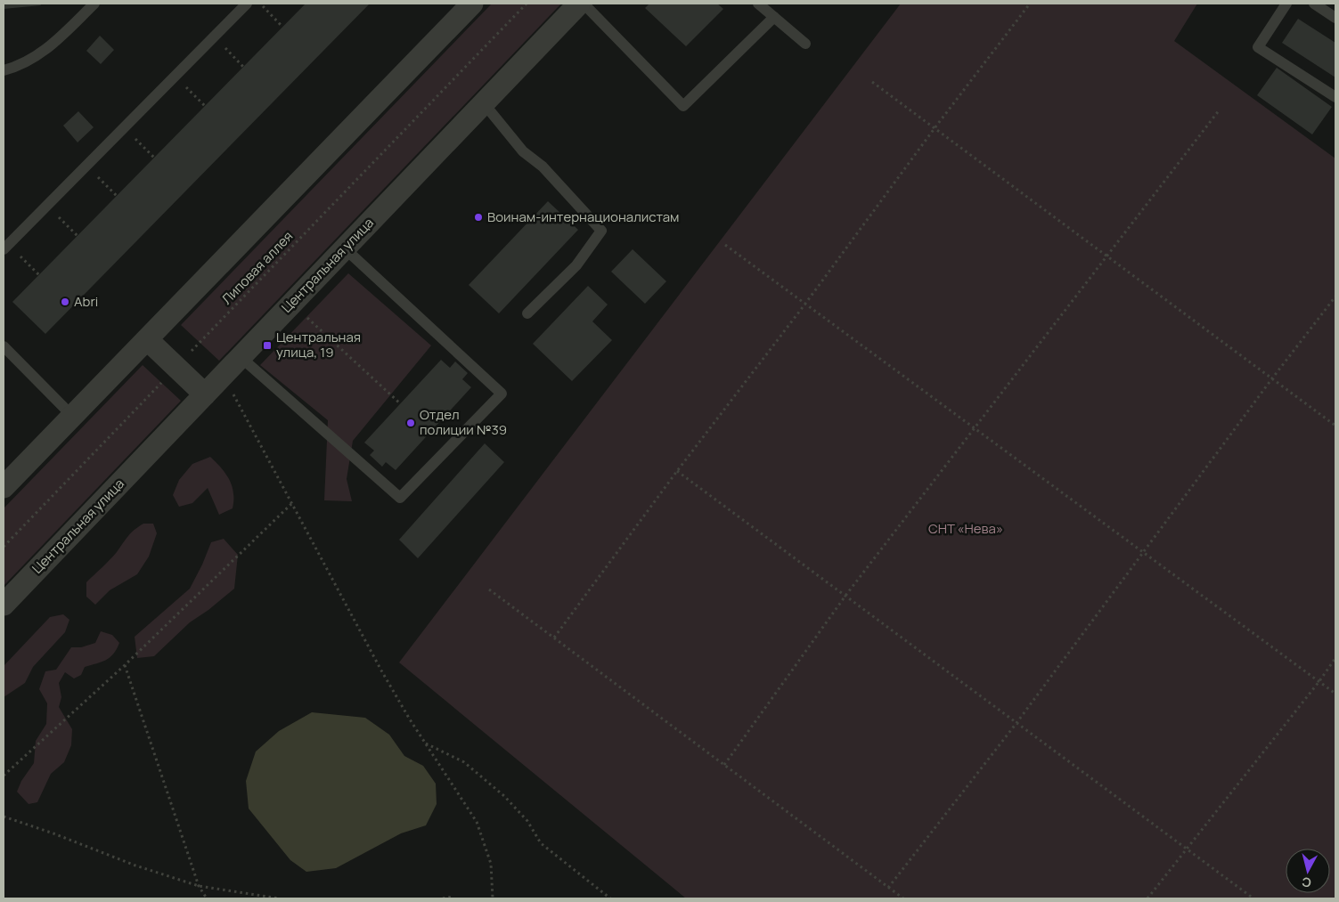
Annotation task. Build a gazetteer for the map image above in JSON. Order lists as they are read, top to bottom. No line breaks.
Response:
{"streets":{"street":["Центральная улица"],"path":["Липовая аллея"]},"parks":["СНТ «Нева»"],"places":{"other":["Воинам-интернационалистам","Abri","Отдел полиции №39"],"transit":["Центральная улица, 19"]},"north":"bottom"}
